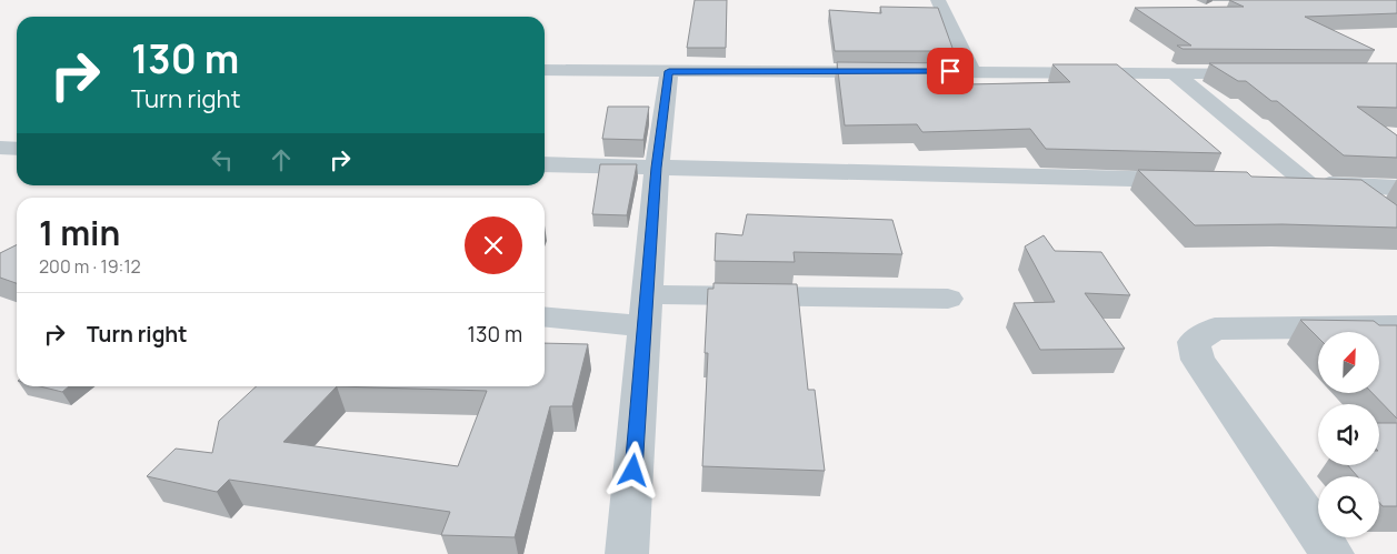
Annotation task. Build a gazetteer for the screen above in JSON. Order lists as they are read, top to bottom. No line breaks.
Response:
{"north":"top right","page":{"turn":["130 m","Turn right"],"heading":["1 min","200 m · 19:12"],"list":[{"name":"Turn right","value":"130 m"}]}}
